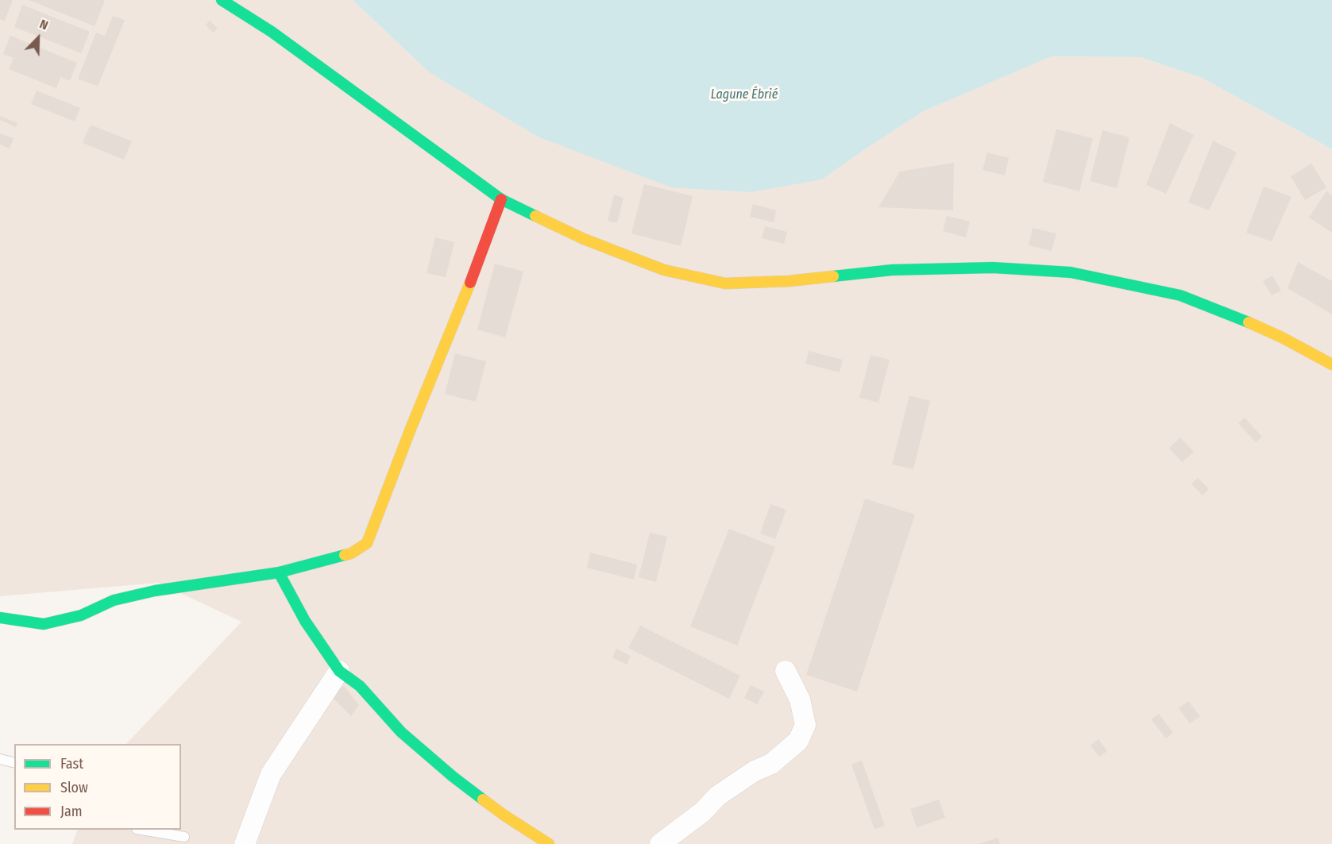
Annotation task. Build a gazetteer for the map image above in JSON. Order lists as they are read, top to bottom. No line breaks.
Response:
{"water":["Lagune Ébrié"],"legend":["Fast","Slow","Jam"],"north":"top right"}
